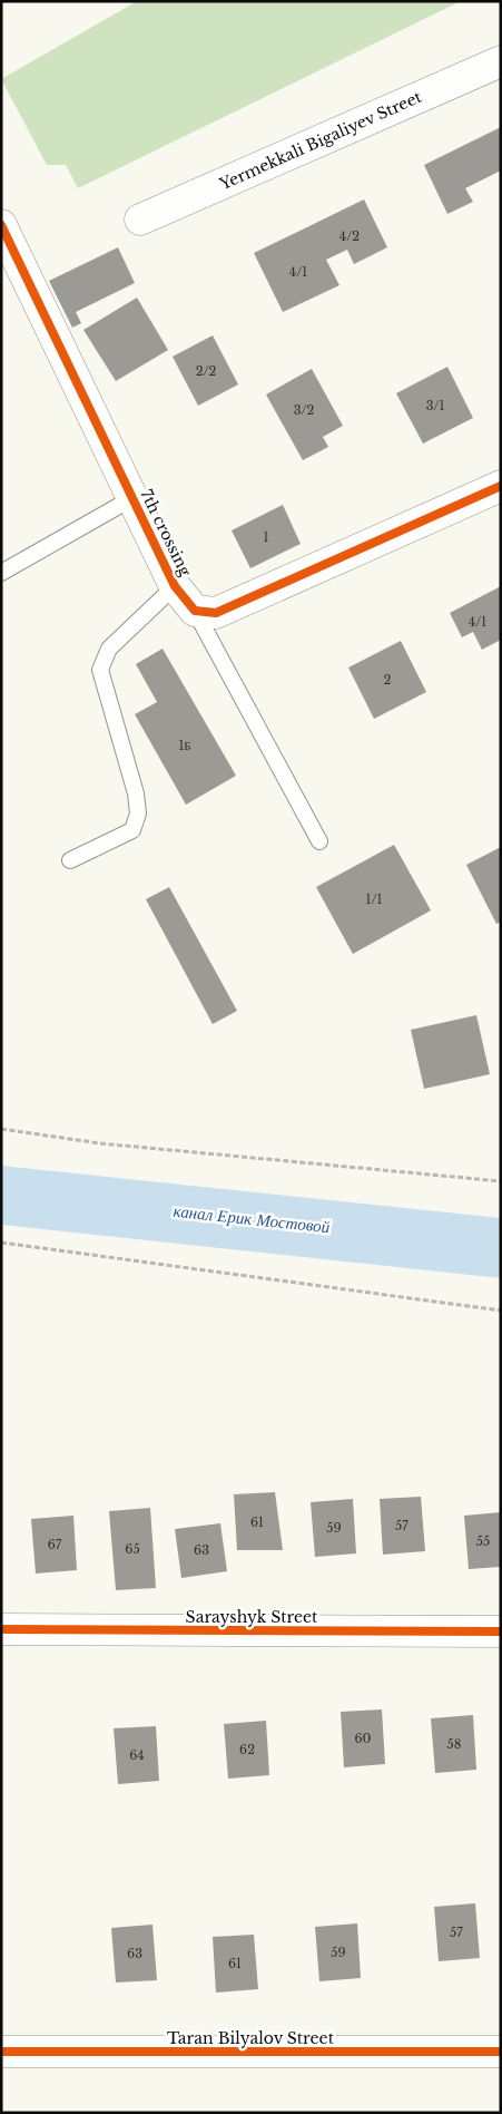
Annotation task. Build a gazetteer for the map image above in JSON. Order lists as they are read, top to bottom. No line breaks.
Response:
{"streets":{"street":["Yermekkali Bigaliyev Street","7th crossing","Sarayshyk Street","Taran Bilyalov Street"]},"water":["канал Ерик Мостовой"],"house_numbers":["4/2","4/1","2/2","3/1","3/2","1","4/1","2","1Б","1/1","61","57","59","55","67","65","63","60","58","62","64","57","59","63","61"]}
